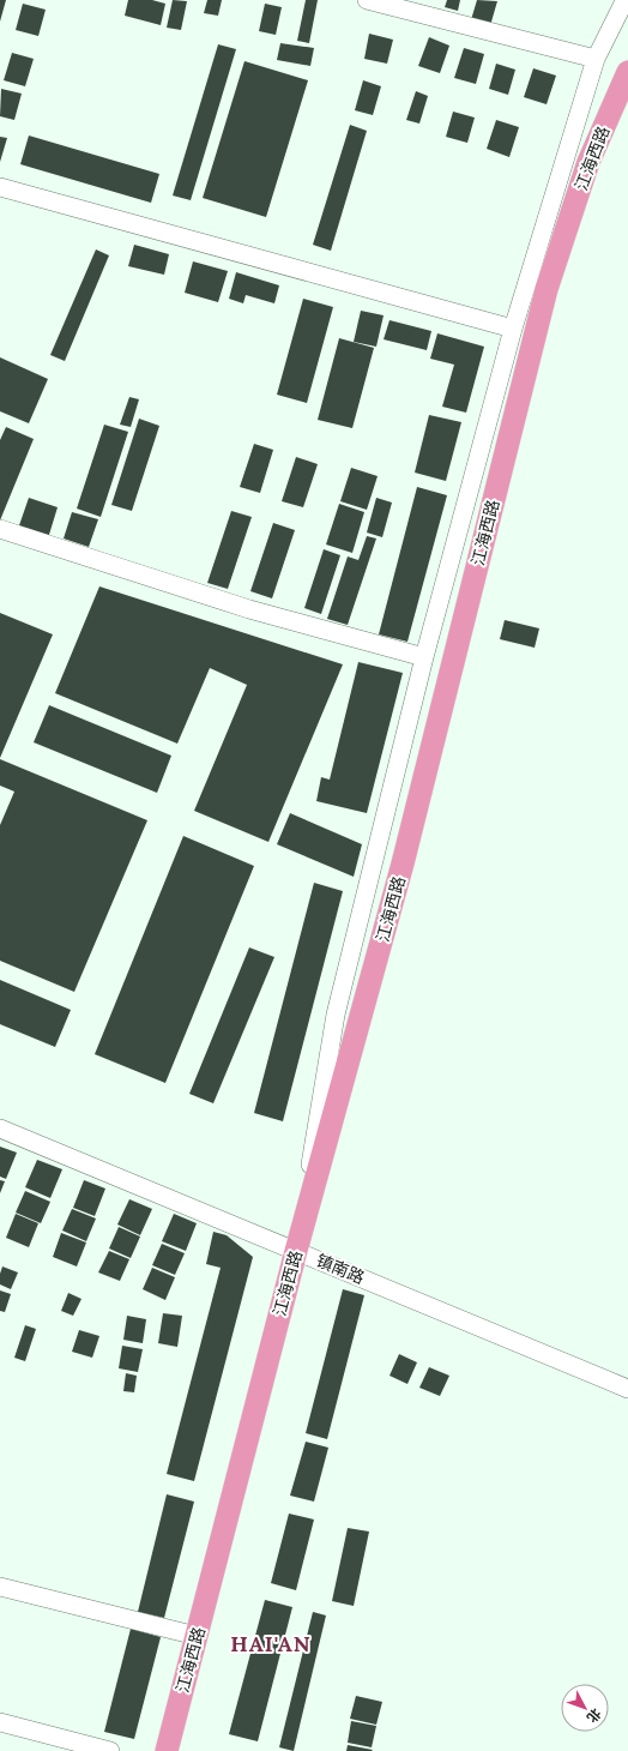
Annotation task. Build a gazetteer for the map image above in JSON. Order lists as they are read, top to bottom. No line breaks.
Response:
{"streets":{"main road":["江海西路"],"street":["镇南路"]},"crossings":[["江海西路","镇南路"]],"districts":["HAI'AN"],"north":"bottom right"}
